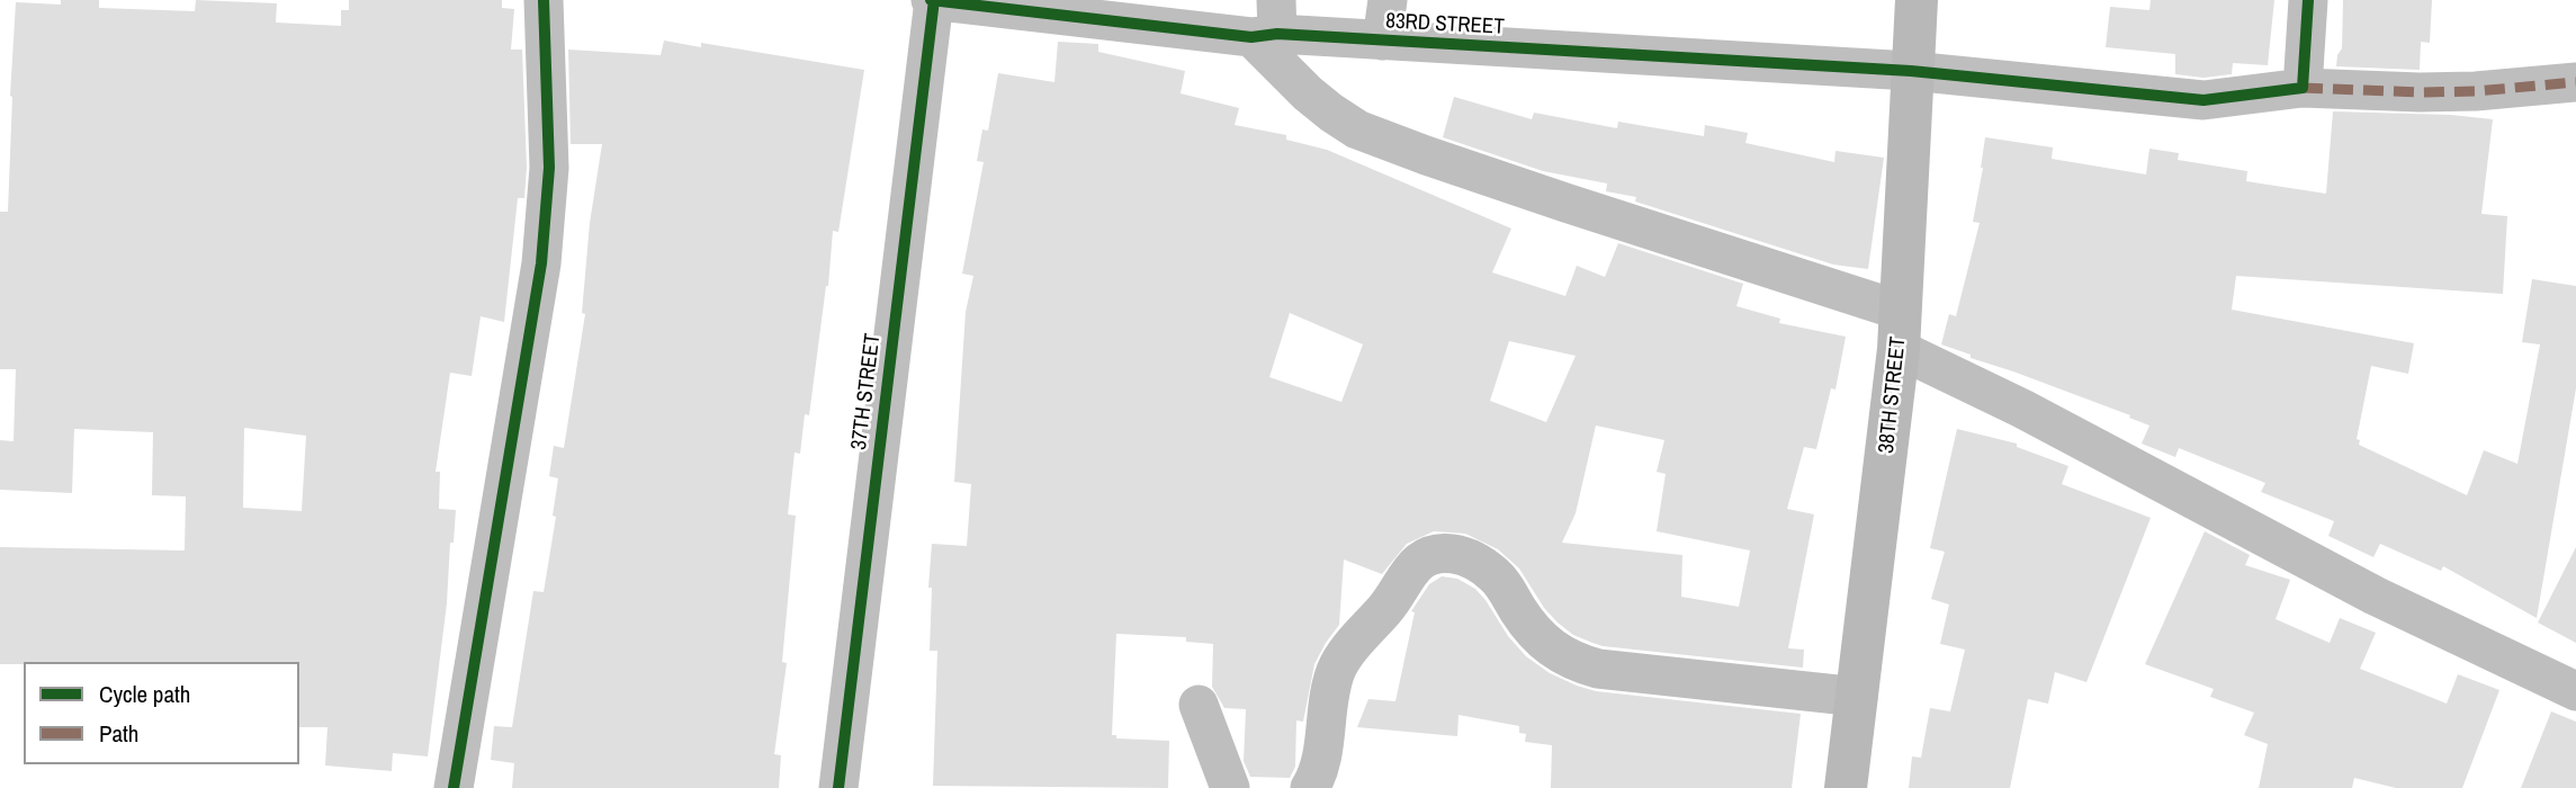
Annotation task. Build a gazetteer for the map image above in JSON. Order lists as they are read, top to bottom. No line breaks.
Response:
{"streets":{"main road":["38TH STREET"],"street":["83RD STREET","37TH STREET"]},"crossings":[["83RD STREET","37TH STREET"],["83RD STREET","38TH STREET"]],"legend":["Cycle path","Path"]}
